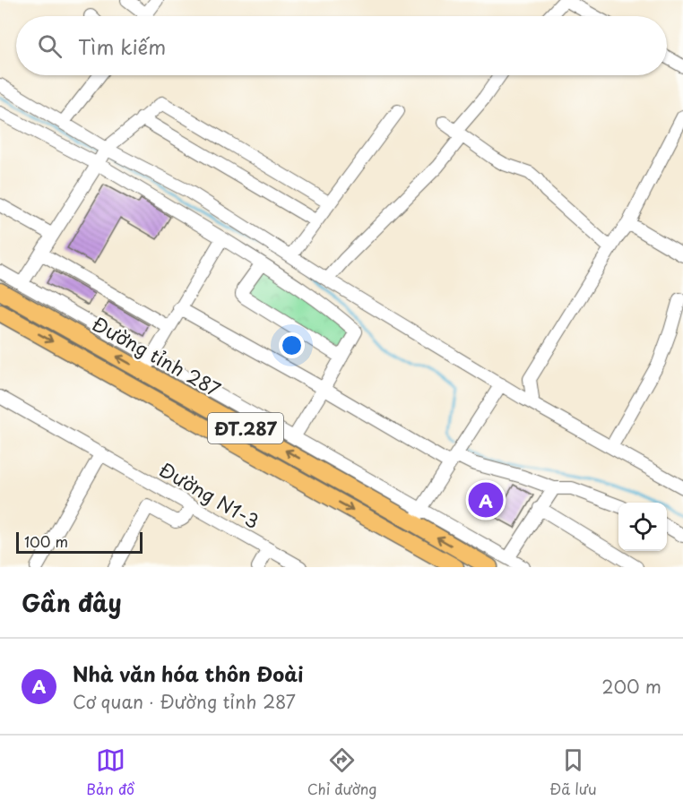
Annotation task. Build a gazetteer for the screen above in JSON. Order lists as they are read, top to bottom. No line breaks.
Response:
{"streets":{"main road":["Đường tỉnh 287","ĐT.287"],"street":["Đường N1-3"]},"scale_bar":"100 m","page":{"search":"Tìm kiếm","pins":"A","scale":"100 m","heading":"Gần đây","list":[{"mark":"A","name":"Nhà văn hóa thôn Đoài","note":"Cơ quan · Đường tỉnh 287","value":"200 m"}],"nav":["Bản đồ","Chỉ đường","Đã lưu"]}}
